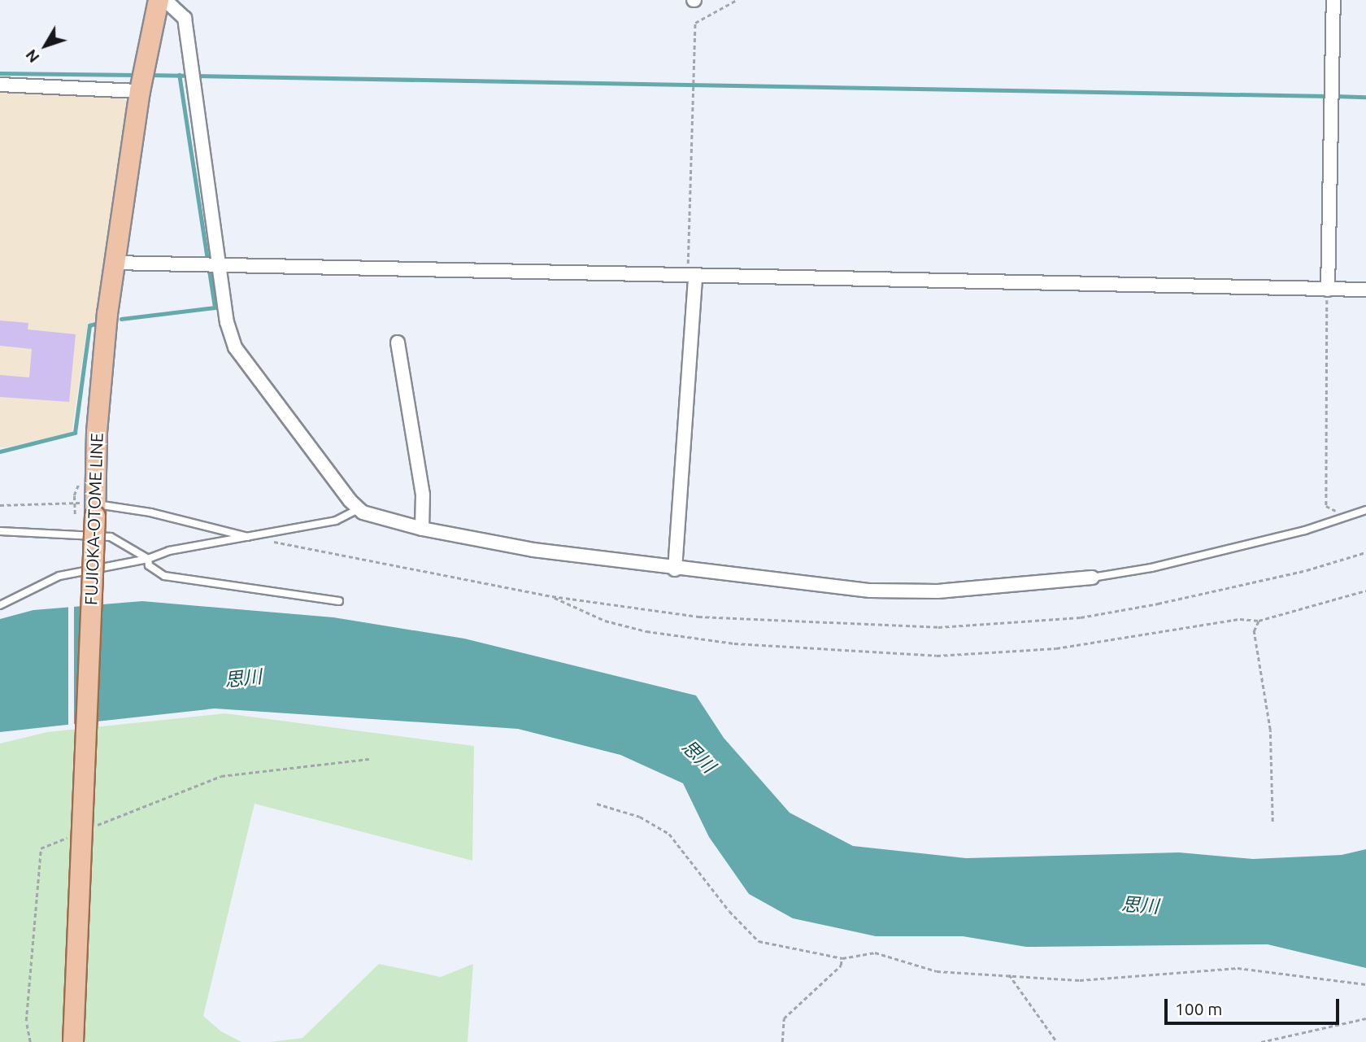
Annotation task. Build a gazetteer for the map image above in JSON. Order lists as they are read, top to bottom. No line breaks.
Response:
{"streets":{"main road":["FUJIOKA-OTOME LINE"]},"water":["思川"],"scale_bar":"100 m","north":"bottom left"}
